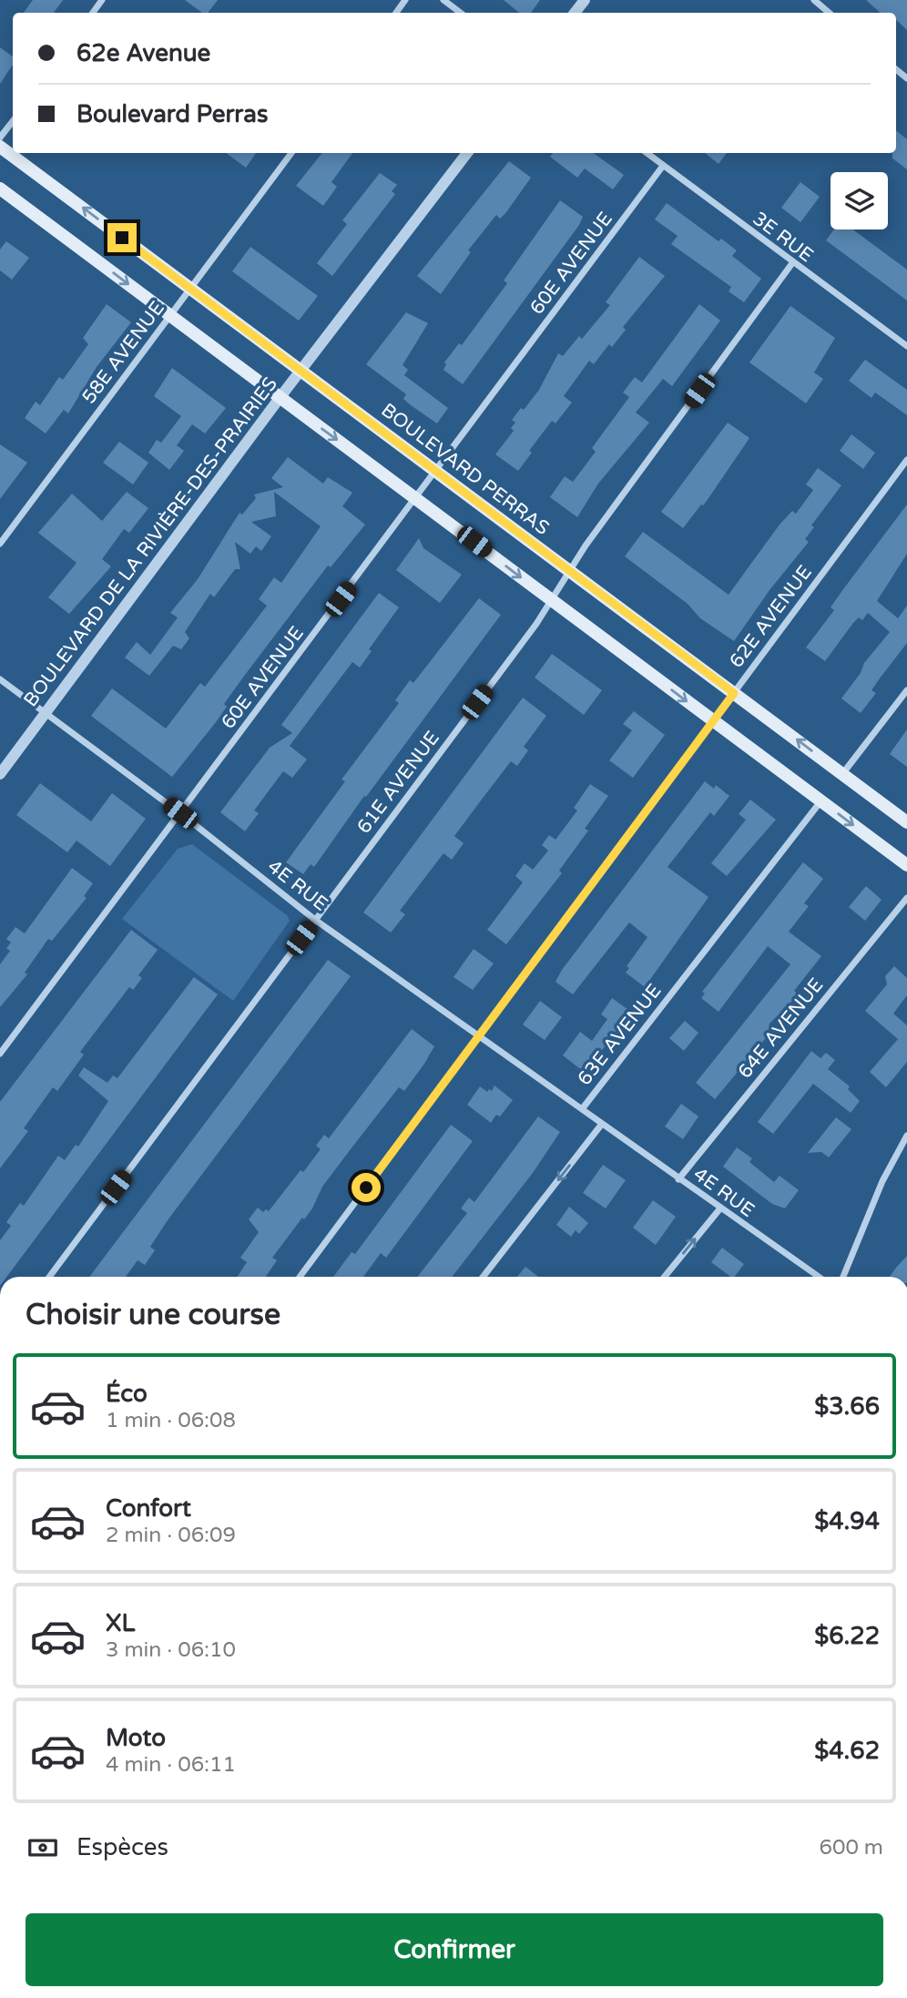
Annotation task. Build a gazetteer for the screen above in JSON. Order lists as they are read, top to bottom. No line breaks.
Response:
{"streets":{"main road":["BOULEVARD PERRAS"],"street":["3E RUE","60E AVENUE","58E AVENUE","BOULEVARD DE LA RIVIÈRE-DES-PRAIRIES","62E AVENUE","61E AVENUE","4E RUE","64E AVENUE","63E AVENUE"]},"crossings":[["3E RUE","60E AVENUE"],["3E RUE","61E AVENUE"],["60E AVENUE","BOULEVARD PERRAS"],["60E AVENUE","4E RUE"],["58E AVENUE","BOULEVARD PERRAS"],["BOULEVARD PERRAS","BOULEVARD DE LA RIVIÈRE-DES-PRAIRIES"],["BOULEVARD PERRAS","62E AVENUE"],["BOULEVARD PERRAS","61E AVENUE"],["BOULEVARD DE LA RIVIÈRE-DES-PRAIRIES","4E RUE"],["62E AVENUE","4E RUE"],["61E AVENUE","4E RUE"],["4E RUE","64E AVENUE"],["4E RUE","63E AVENUE"]],"page":{"banner":["62e Avenue","Boulevard Perras"],"heading":"Choisir une course","list":[{"name":"Éco","note":"1 min · 06:08","value":"$3.66"},{"name":"Confort","note":"2 min · 06:09","value":"$4.94"},{"name":"XL","note":"3 min · 06:10","value":"$6.22"},{"name":"Moto","note":"4 min · 06:11","value":"$4.62"}],"pay":["Espèces","600 m"],"buttons":"Confirmer"}}
